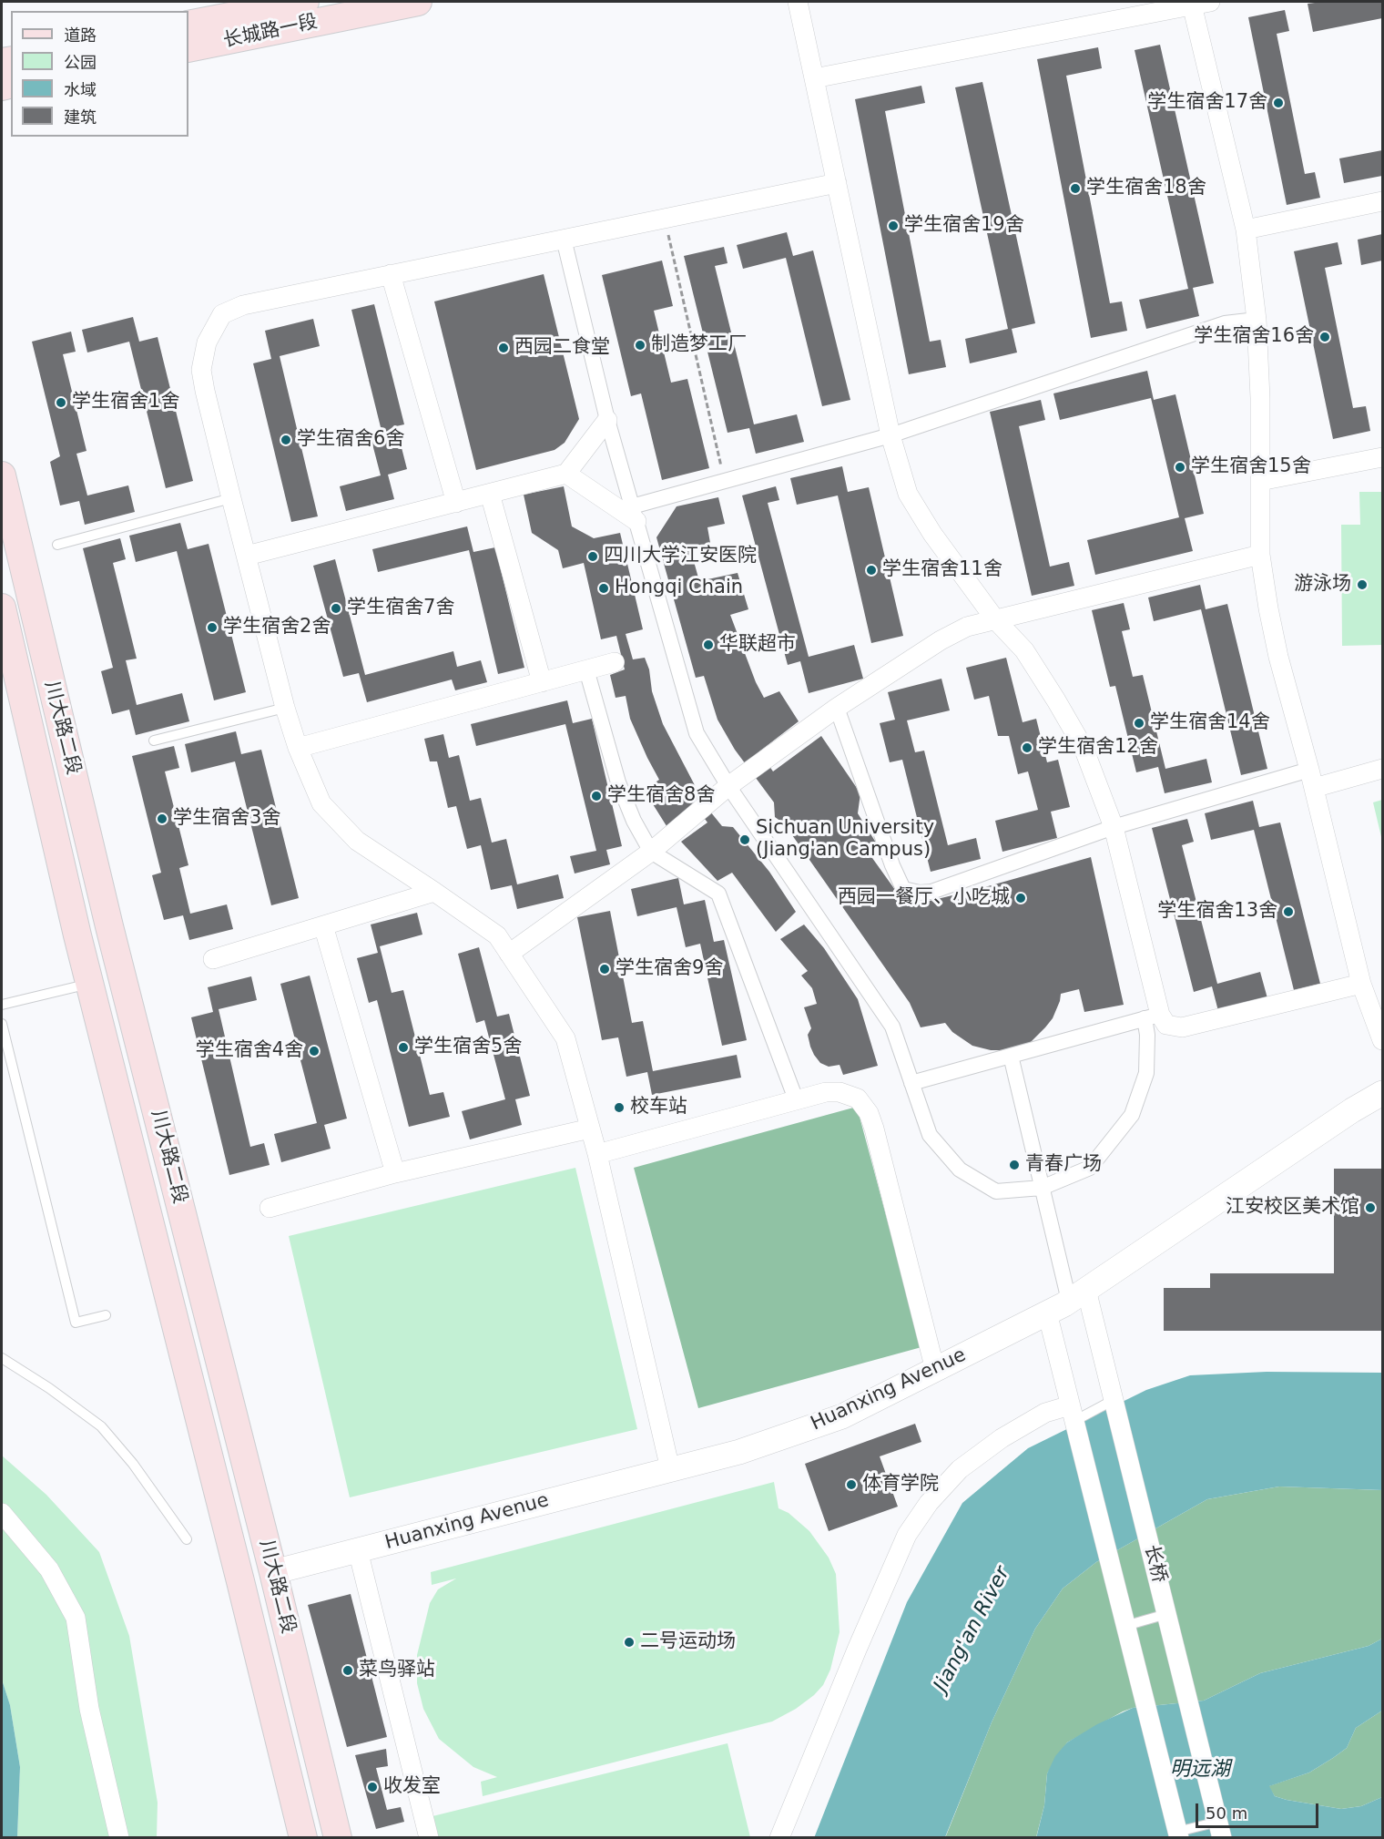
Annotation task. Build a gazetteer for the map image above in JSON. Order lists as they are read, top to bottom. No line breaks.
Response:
{"streets":{"main road":["长城路一段","川大路二段"],"street":["Huanxing Avenue","长桥"]},"crossings":[["川大路二段","Huanxing Avenue"],["Huanxing Avenue","长桥"]],"water":["Jiang'an River","明远湖"],"places":["学生宿舍17舍","学生宿舍18舍","学生宿舍19舍","学生宿舍16舍","制造梦工厂","西园二食堂","学生宿舍1舍","学生宿舍6舍","学生宿舍15舍","四川大学江安医院","学生宿舍11舍","游泳场","Hongqi Chain","学生宿舍7舍","学生宿舍2舍","华联超市","学生宿舍14舍","学生宿舍12舍","学生宿舍8舍","学生宿舍3舍","Sichuan University (Jiang'an Campus)","西园一餐厅、小吃城","学生宿舍13舍","学生宿舍9舍","学生宿舍5舍","学生宿舍4舍","校车站","青春广场","江安校区美术馆","体育学院","二号运动场","菜鸟驿站","收发室"],"legend":["道路","公园","水域","建筑"],"scale_bar":"50 m"}
